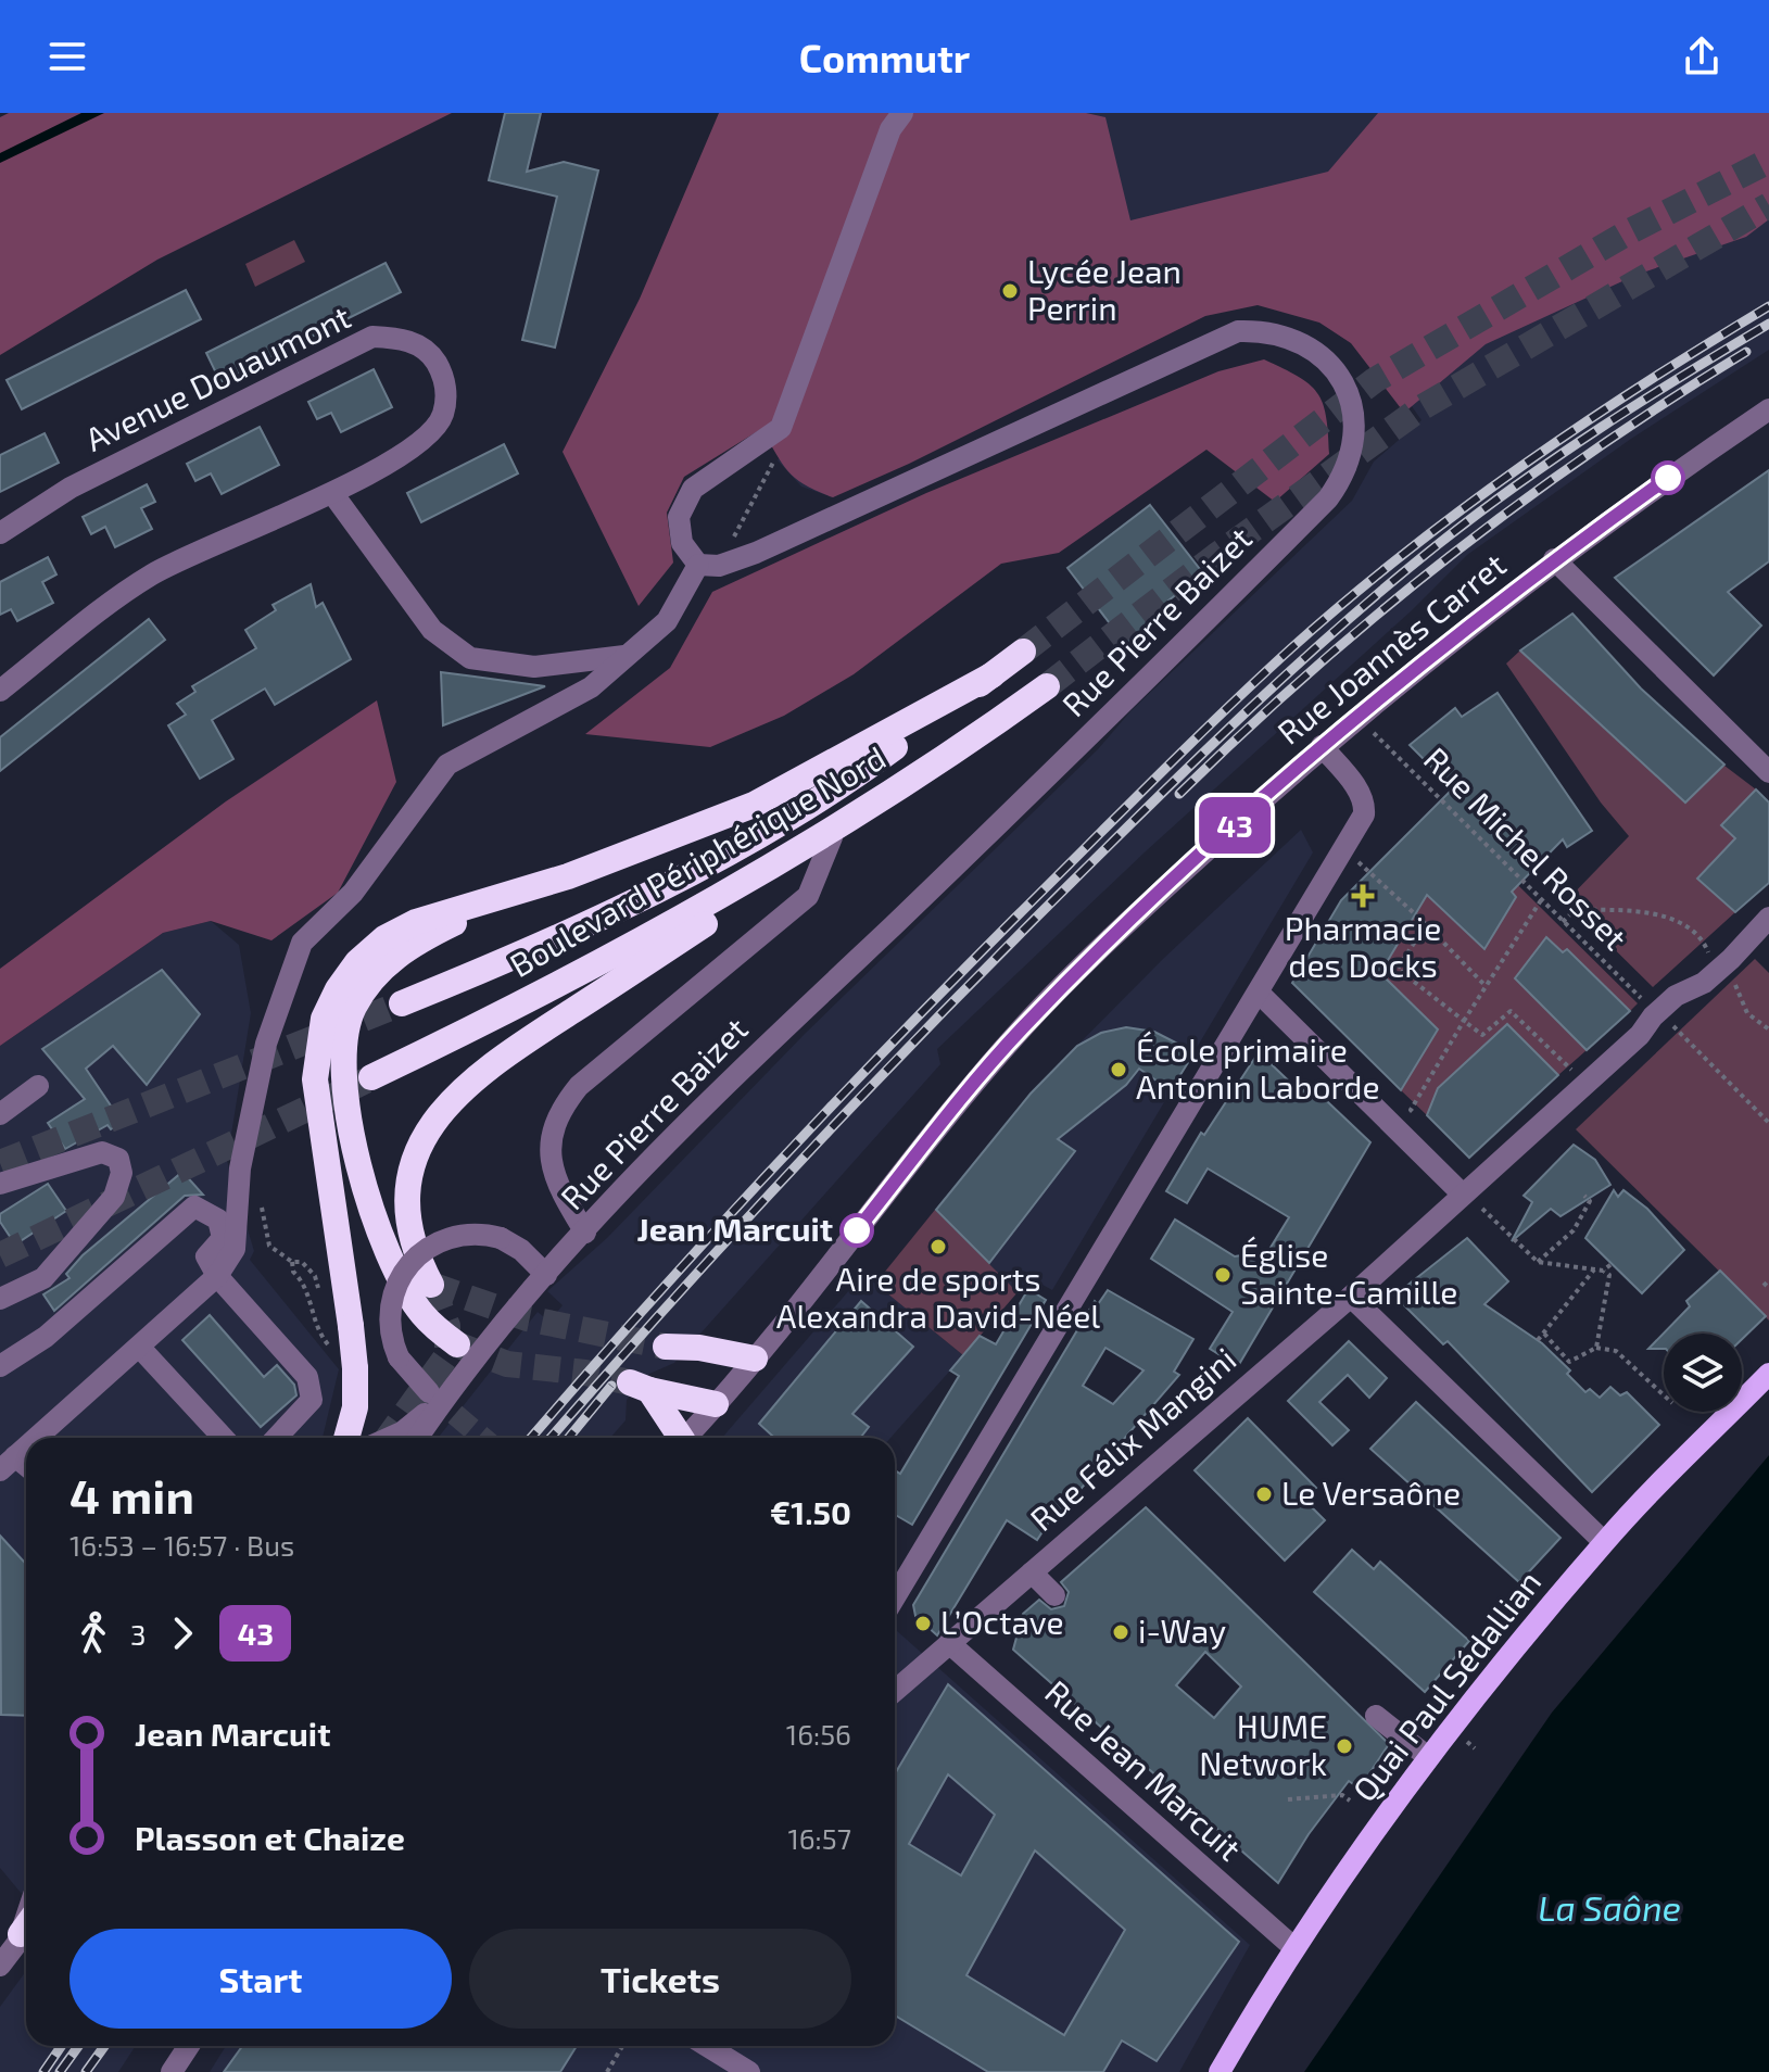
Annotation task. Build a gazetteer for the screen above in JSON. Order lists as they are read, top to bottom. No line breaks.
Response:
{"streets":{"highway":["Boulevard Périphérique Nord"],"main road":["Quai Paul Sédallian"],"street":["Avenue Douaumont","Rue Pierre Baizet","Rue Joannès Carret","Rue Félix Mangini","Rue Jean Marcuit"],"path":["Rue Michel Rosset"]},"crossings":[["Rue Joannès Carret","Rue Michel Rosset"],["Rue Michel Rosset","Rue Félix Mangini"],["Rue Félix Mangini","Rue Jean Marcuit"],["Quai Paul Sédallian","Rue Jean Marcuit"]],"water":["La Saône"],"places":{"other":["Lycée Jean Perrin","École primaire Antonin Laborde","Jean Marcuit","Aire de sports Alexandra David-Néel","Église Sainte-Camille","Le Versaône","L’Octave","i-Way","HUME Network"],"health":["Pharmacie des Docks"]},"lines":["bus line 43"],"page":{"header":"Commutr","on_map":"43","heading":["4 min","16:53 – 16:57 · Bus","€1.50"],"legs":["3","43"],"list":[{"name":"Jean Marcuit","value":"16:56"},{"name":"Plasson et Chaize","value":"16:57"}],"buttons":["Start","Tickets"]}}
